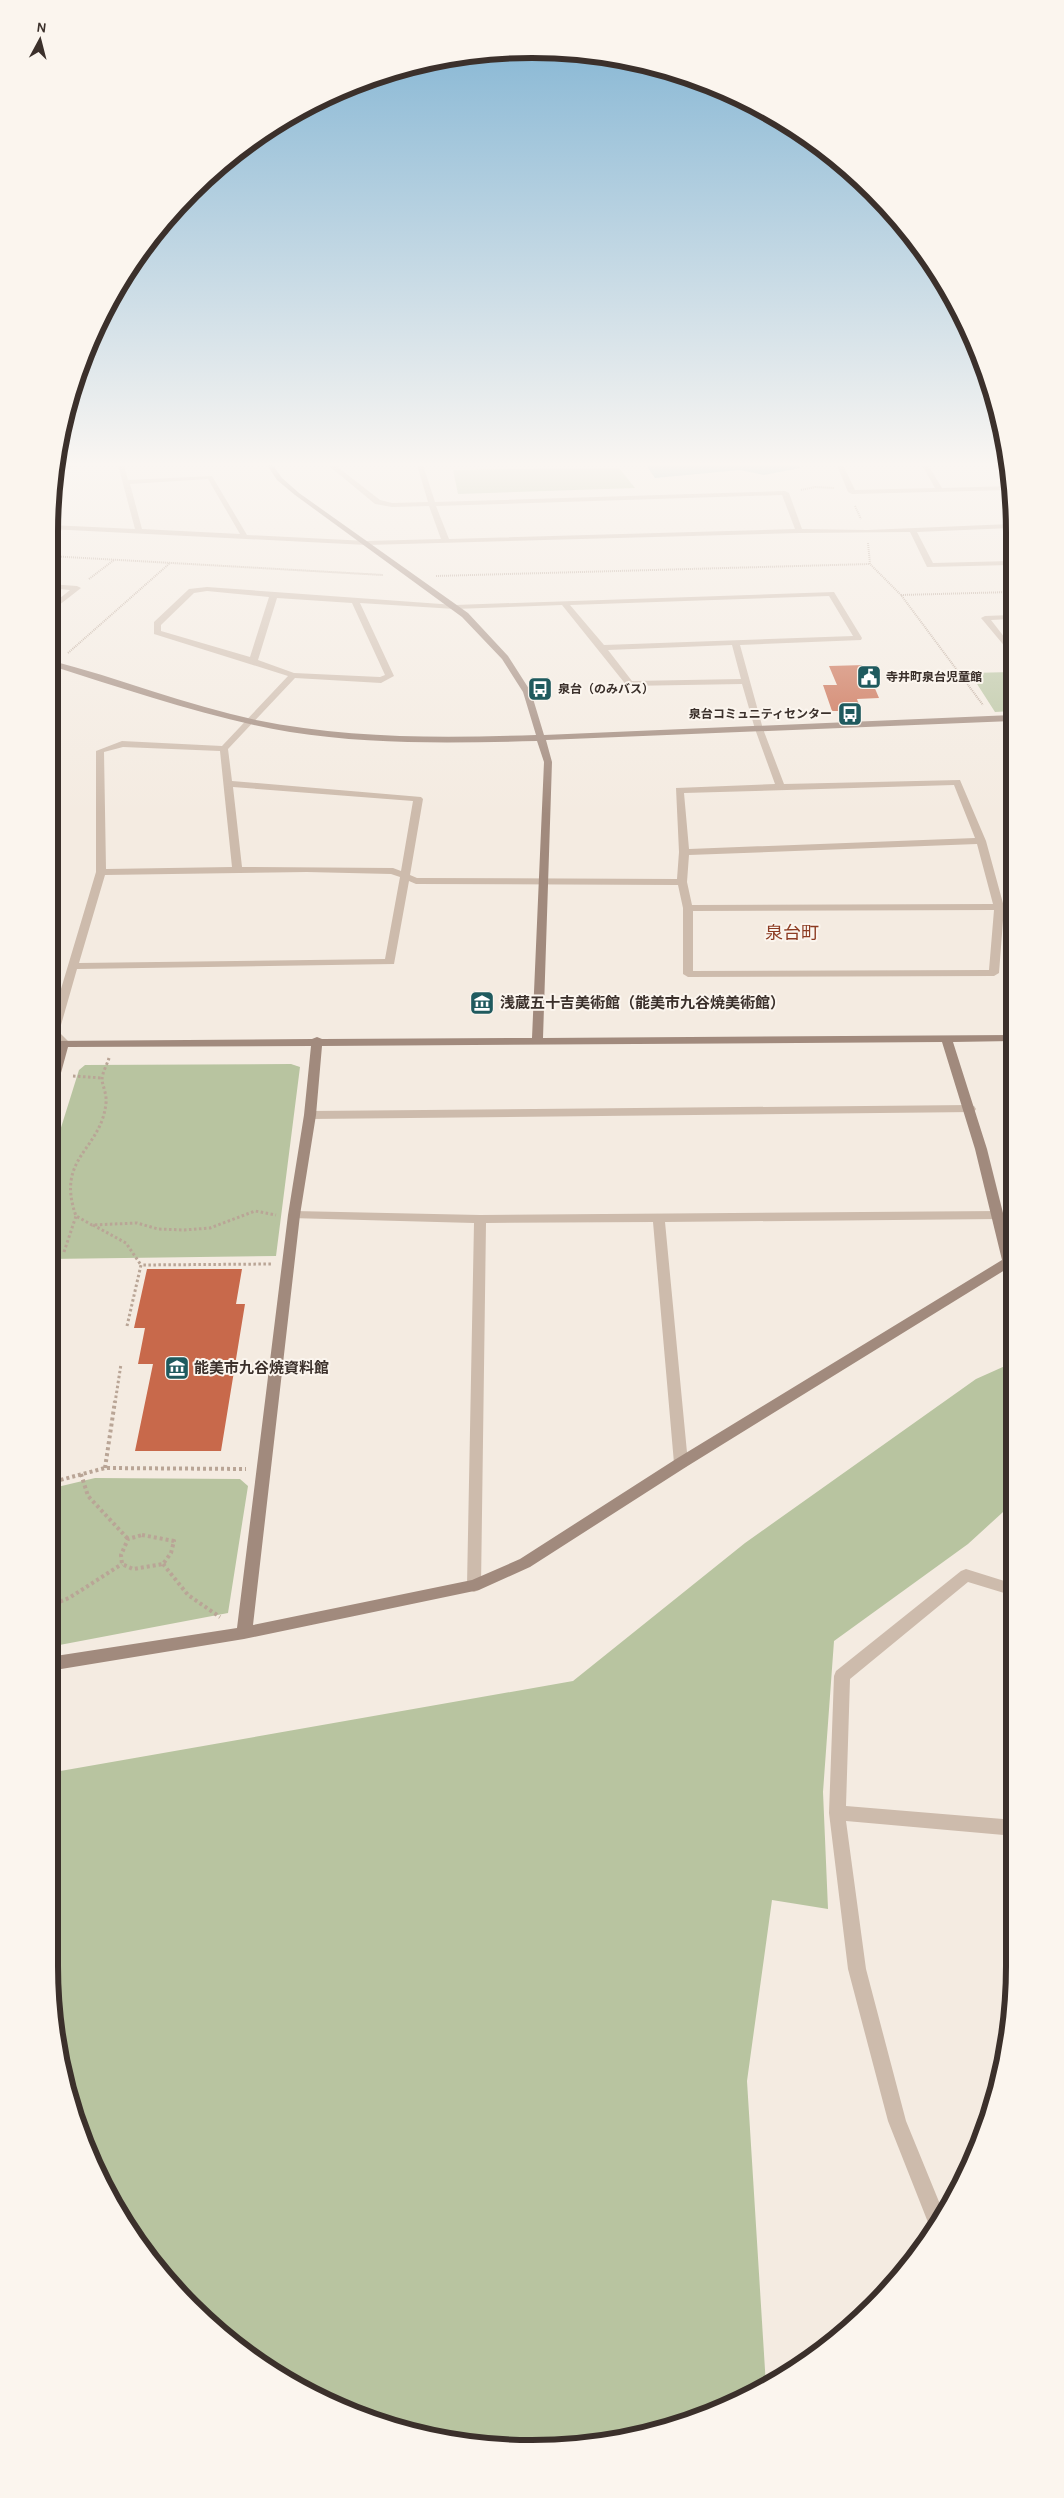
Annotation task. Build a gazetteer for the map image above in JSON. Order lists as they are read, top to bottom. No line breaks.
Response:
{"districts":["泉台町"],"places":{"public building":["寺井町泉台児童館"],"bus stop":["泉台（のみバス）","泉台コミュニティセンター"],"museum":["浅蔵五十吉美術館（能美市九谷焼美術館）","能美市九谷焼資料館"]},"north":"top"}
